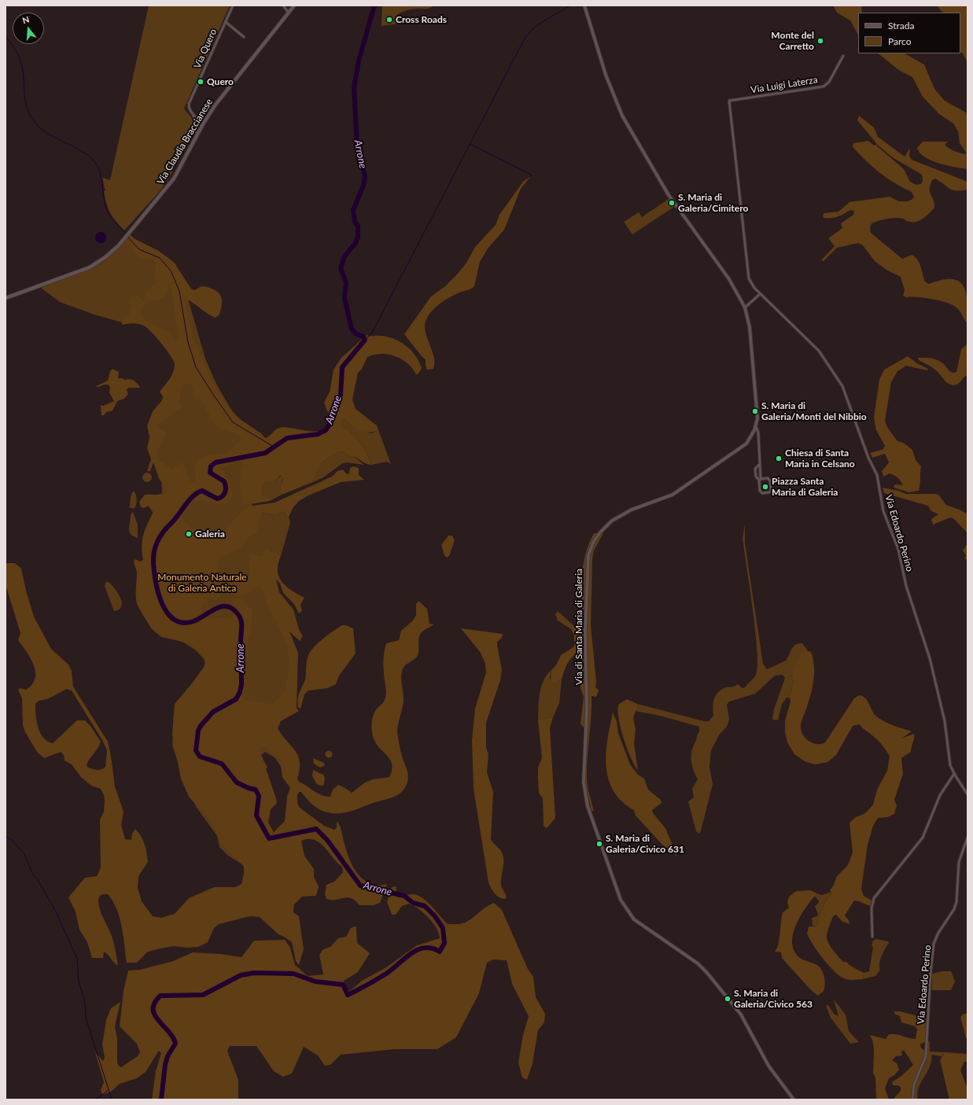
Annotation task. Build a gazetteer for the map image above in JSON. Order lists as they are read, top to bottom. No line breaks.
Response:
{"streets":{"main road":["Via Claudia Braccianese"],"street":["Via Quero","Via Luigi Laterza","Via Edoardo Perino","Via di Santa Maria di Galeria"]},"crossings":[["Via Quero","Via Claudia Braccianese"],["Via Luigi Laterza","Via Edoardo Perino"]],"water":["Arrone"],"parks":["Monumento Naturale di Galeria Antica"],"places":["Cross Roads","Monte del Carretto","Quero","S. Maria di Galeria/Cimitero","S. Maria di Galeria/Monti del Nibbio","Chiesa di Santa Maria in Celsano","Piazza Santa Maria di Galeria","Galeria","S. Maria di Galeria/Civico 631","S. Maria di Galeria/Civico 563"],"legend":["Strada","Parco"],"north":"top"}
